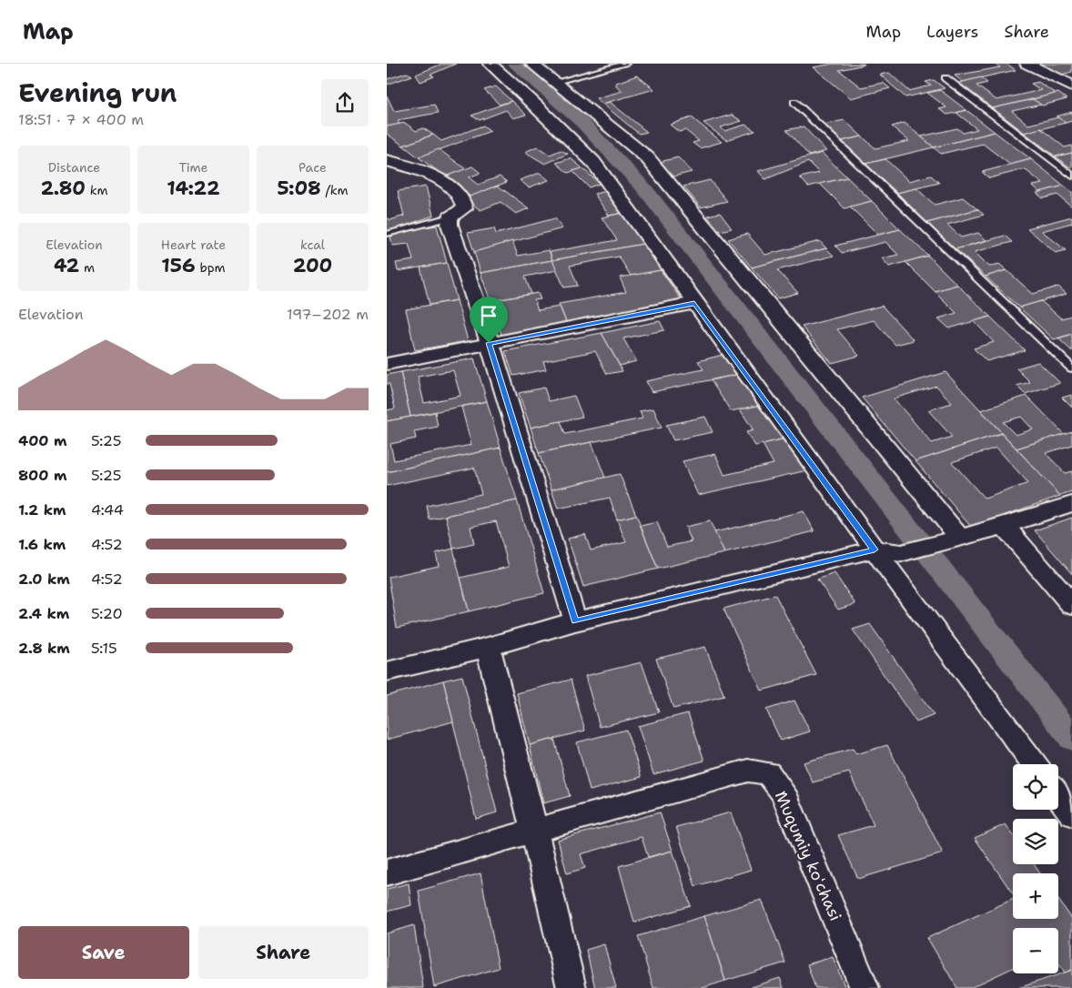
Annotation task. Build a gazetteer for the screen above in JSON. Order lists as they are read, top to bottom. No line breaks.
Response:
{"streets":{"street":["Muqumiy koʻchasi"]},"page":{"header":"Map","nav":["Map","Layers","Share"],"heading":["Evening run","18:51 · 7 × 400 m"],"stats":[["Distance","2.80 km"],["Time","14:22"],["Pace","5:08 /km"],["Elevation","42 m"],["Heart rate","156 bpm"],["kcal","200"]],"chart":["Elevation","197–202 m"],"list":[{"name":"400 m","note":"5:25"},{"name":"800 m","note":"5:25"},{"name":"1.2 km","note":"4:44"},{"name":"1.6 km","note":"4:52"},{"name":"2.0 km","note":"4:52"},{"name":"2.4 km","note":"5:20"},{"name":"2.8 km","note":"5:15"}],"map_buttons":["+","−"],"buttons":["Save","Share"]}}
